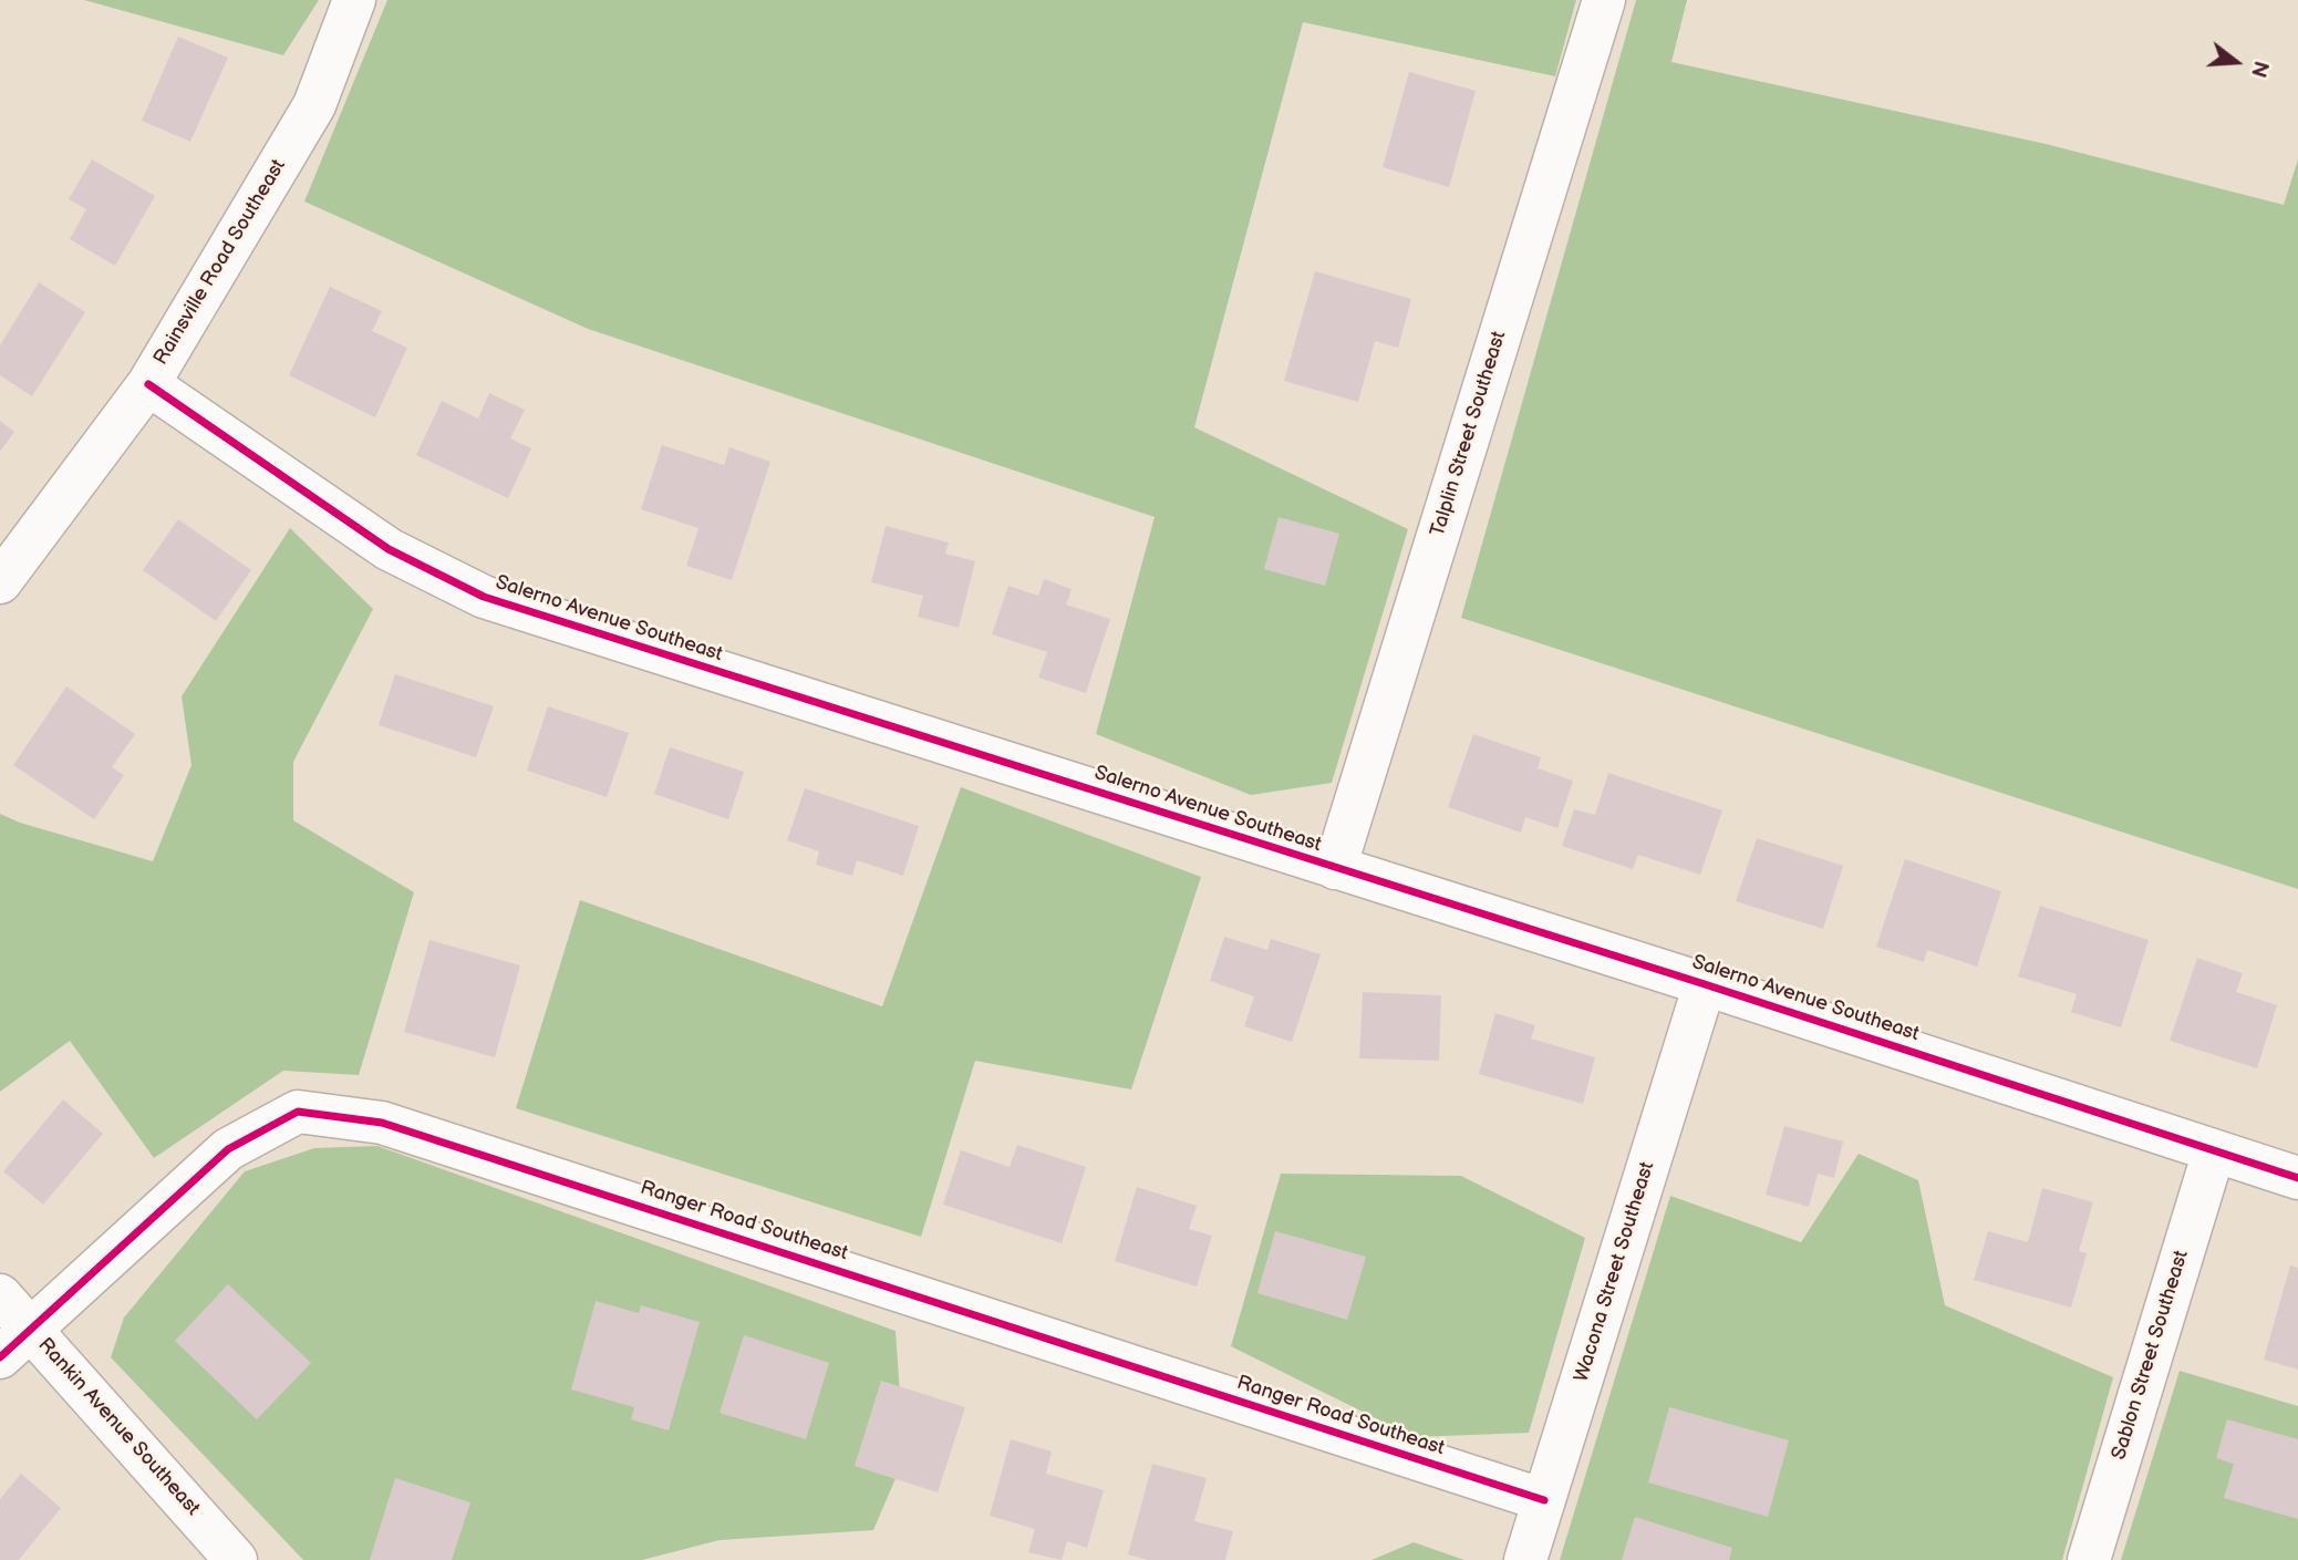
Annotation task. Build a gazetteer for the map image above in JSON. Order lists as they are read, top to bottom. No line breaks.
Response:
{"streets":{"street":["Rainsville Road Southeast","Talplin Street Southeast","Salerno Avenue Southeast","Ranger Road Southeast","Wacona Street Southeast","Sablon Street Southeast","Rankin Avenue Southeast"]},"crossings":[["Rainsville Road Southeast","Salerno Avenue Southeast"],["Talplin Street Southeast","Salerno Avenue Southeast"],["Salerno Avenue Southeast","Wacona Street Southeast"],["Salerno Avenue Southeast","Sablon Street Southeast"],["Ranger Road Southeast","Wacona Street Southeast"],["Ranger Road Southeast","Rankin Avenue Southeast"]],"north":"right"}
